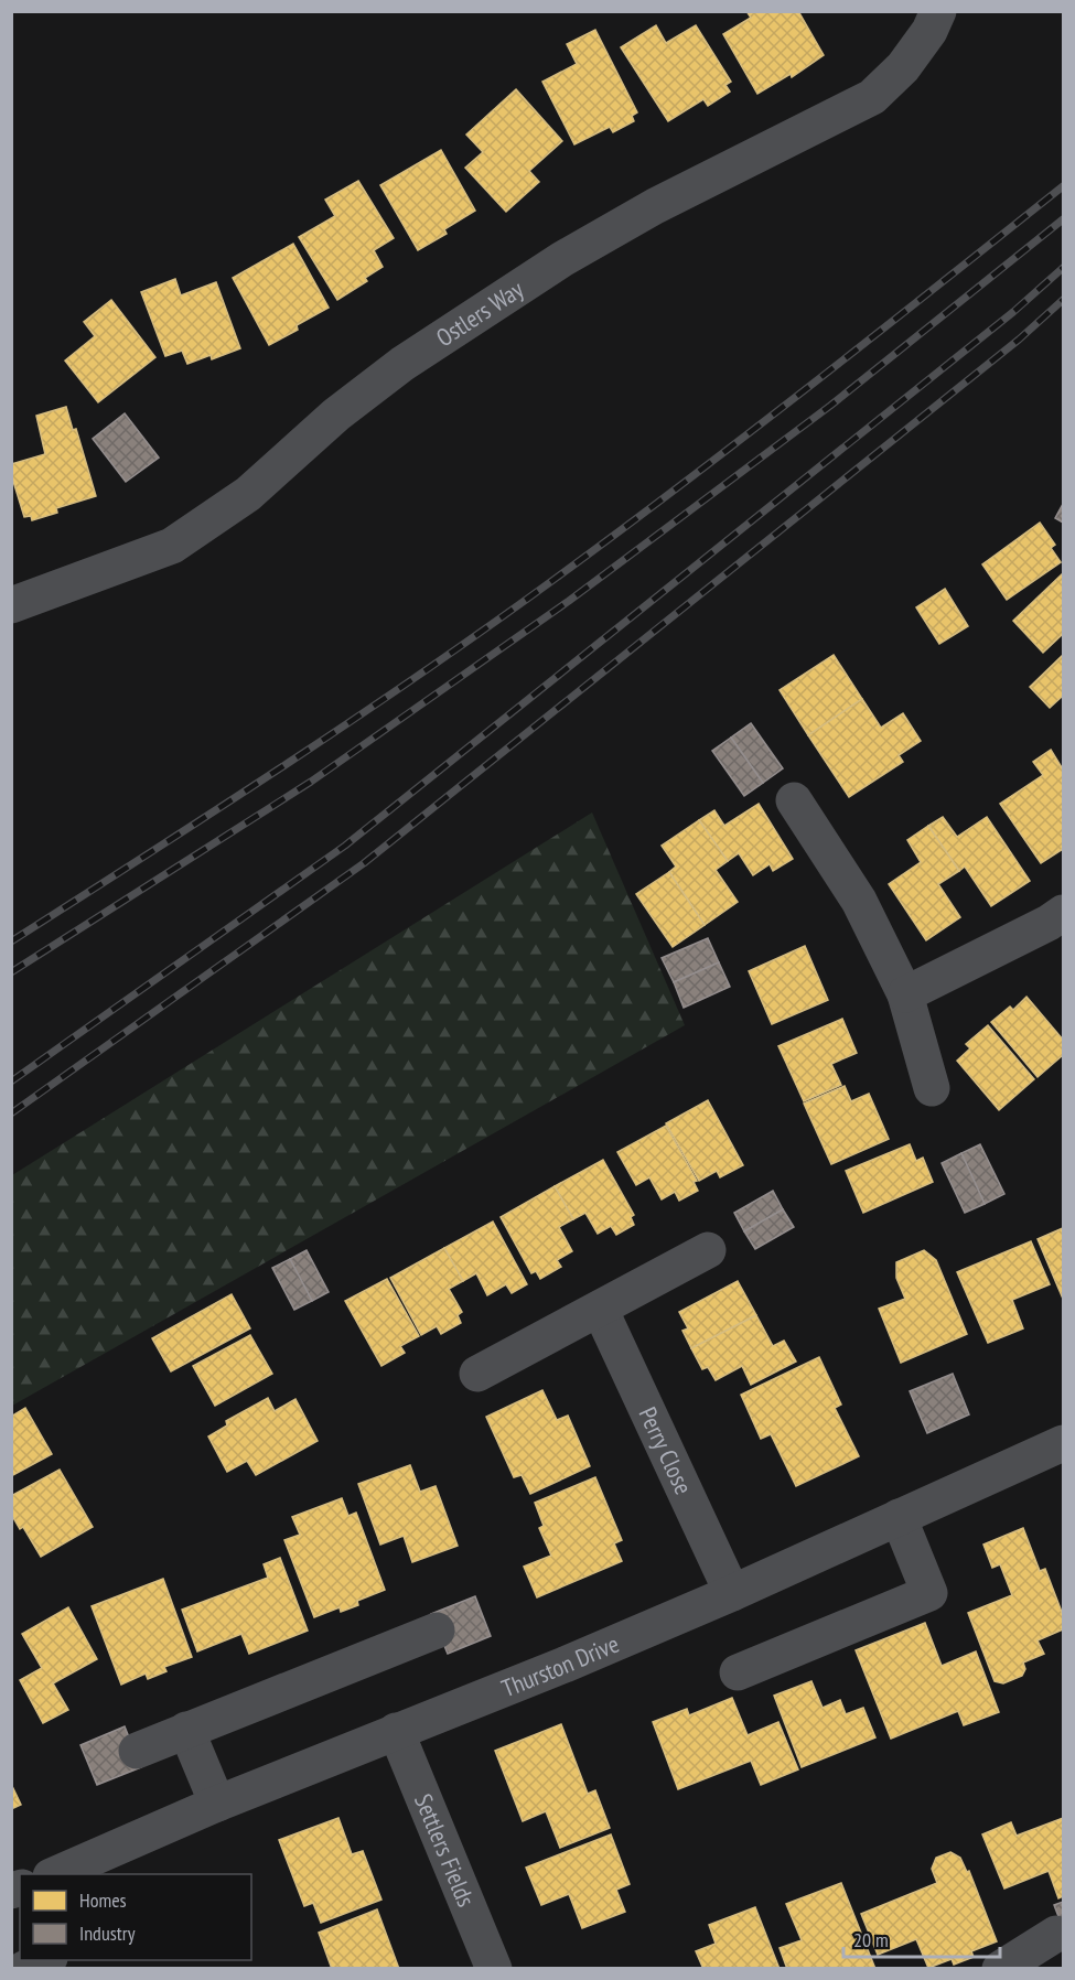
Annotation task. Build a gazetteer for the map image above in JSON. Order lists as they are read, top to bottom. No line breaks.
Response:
{"streets":{"street":["Ostlers Way","Perry Close","Thurston Drive","Settlers Fields"]},"crossings":[["Perry Close","Thurston Drive"],["Thurston Drive","Settlers Fields"]],"legend":["Homes","Industry"],"scale_bar":"20 m"}
